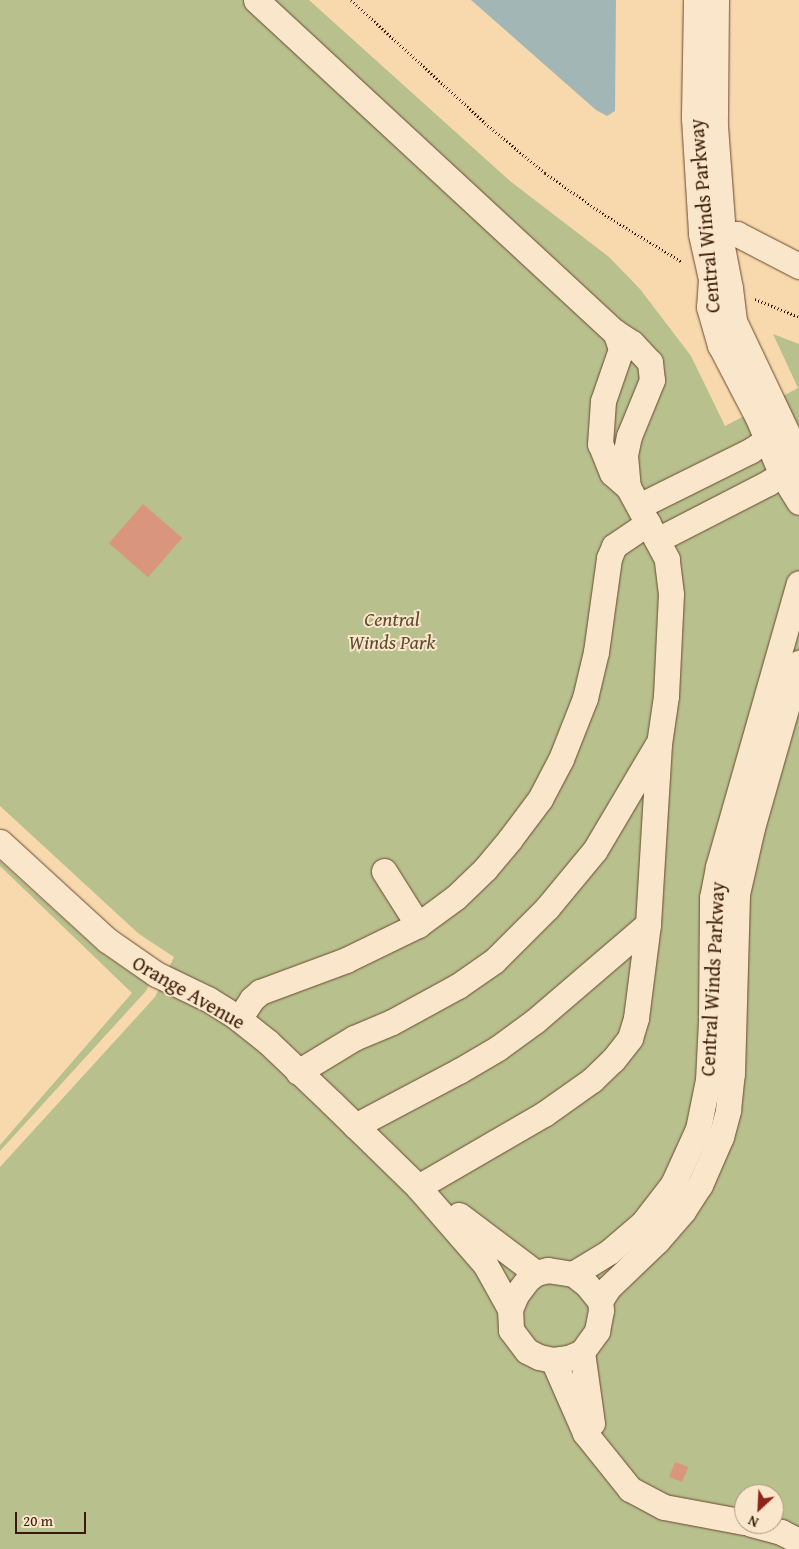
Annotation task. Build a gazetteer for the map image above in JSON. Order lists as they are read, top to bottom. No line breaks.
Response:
{"streets":{"street":["Central Winds Parkway","Orange Avenue"]},"crossings":[["Central Winds Parkway","Orange Avenue"]],"parks":["Central Winds Park"],"scale_bar":"20 m","north":"bottom left"}
